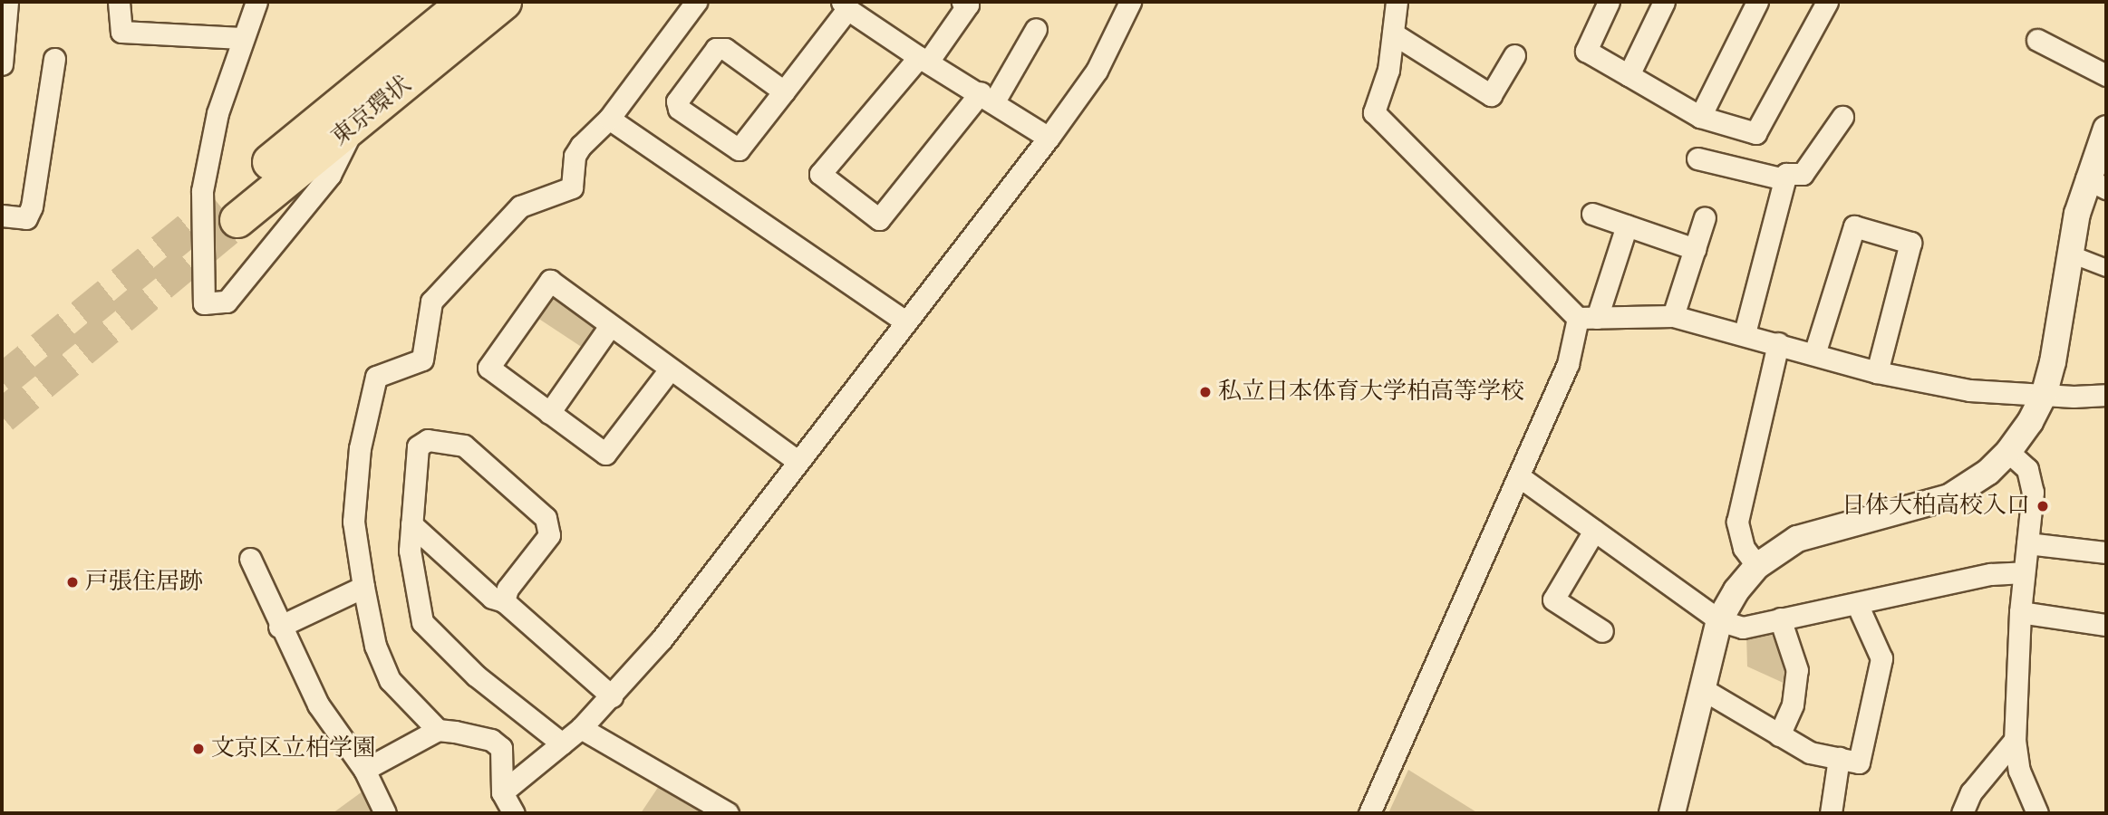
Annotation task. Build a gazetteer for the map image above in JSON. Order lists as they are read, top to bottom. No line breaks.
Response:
{"streets":{"highway":["東京環状"]},"places":["私立日本体育大学柏高等学校","日体大柏高校入口","戸張住居跡","文京区立柏学園"]}
